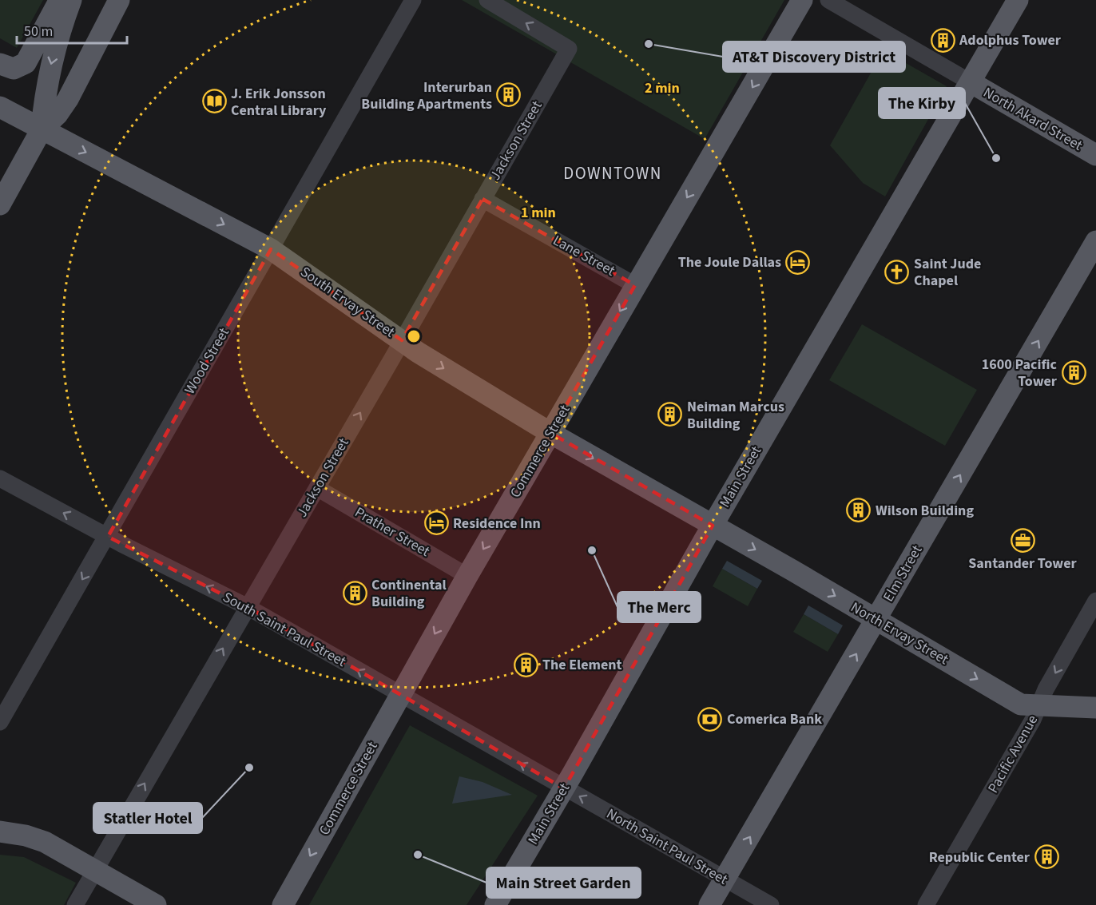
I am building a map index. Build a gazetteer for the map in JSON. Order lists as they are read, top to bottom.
{
  "streets": {
    "main road": [
      "North Akard Street",
      "South Ervay Street",
      "Commerce Street",
      "Main Street",
      "Elm Street",
      "North Ervay Street"
    ],
    "street": [
      "Jackson Street",
      "Lane Street",
      "Wood Street",
      "Prather Street",
      "South Saint Paul Street",
      "Pacific Avenue",
      "North Saint Paul Street"
    ]
  },
  "crossings": [
    ["North Akard Street", "Main Street"],
    ["Jackson Street", "Lane Street"],
    ["Jackson Street", "South Ervay Street"],
    ["Jackson Street", "Prather Street"],
    ["Jackson Street", "South Saint Paul Street"],
    ["Lane Street", "Commerce Street"],
    ["South Ervay Street", "Wood Street"],
    ["South Ervay Street", "Commerce Street"],
    ["South Ervay Street", "Main Street"],
    ["South Ervay Street", "North Ervay Street"],
    ["Wood Street", "South Saint Paul Street"],
    ["Commerce Street", "Prather Street"],
    ["Commerce Street", "South Saint Paul Street"],
    ["Main Street", "South Saint Paul Street"],
    ["Main Street", "North Ervay Street"],
    ["Main Street", "North Saint Paul Street"],
    ["Elm Street", "North Ervay Street"],
    ["Elm Street", "North Saint Paul Street"],
    ["South Saint Paul Street", "North Saint Paul Street"],
    ["North Ervay Street", "Pacific Avenue"]
  ],
  "one_way": [
    "Jackson Street",
    "South Ervay Street",
    "Commerce Street",
    "Elm Street",
    "South Saint Paul Street",
    "North Ervay Street",
    "North Saint Paul Street"
  ],
  "districts": ["DOWNTOWN"],
  "places": {
    "building": [
      "Adolphus Tower",
      "Interurban Building Apartments",
      "1600 Pacific Tower",
      "Neiman Marcus Building",
      "Wilson Building",
      "Continental Building",
      "The Element",
      "Republic Center"
    ],
    "other": [
      "AT&T Discovery District",
      "The Kirby",
      "The Merc",
      "Statler Hotel",
      "Main Street Garden"
    ],
    "library": ["J. Erik Jonsson Central Library"],
    "hotel": ["The Joule Dallas", "Residence Inn"],
    "church": ["Saint Jude Chapel"],
    "office": ["Santander Tower"],
    "bank": ["Comerica Bank"]
  },
  "scale_bar": "50 m",
  "rings": ["2 min", "1 min"]
}
